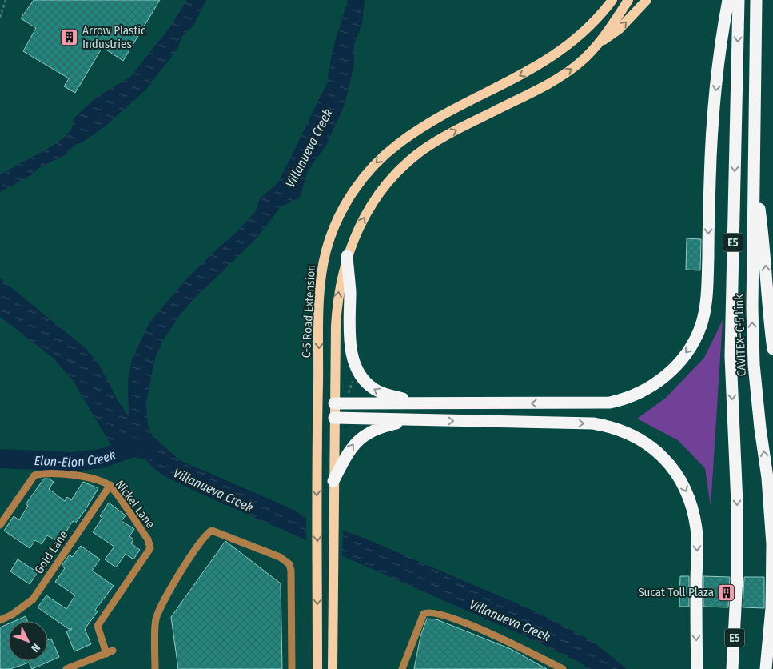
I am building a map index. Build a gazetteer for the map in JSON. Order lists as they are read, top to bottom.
{
  "streets": {
    "highway": ["E5", "CAVITEX–C-5 Link"],
    "main road": ["C-5 Road Extension"],
    "street": ["Nickel Lane", "Gold Lane"]
  },
  "crossings": [
    ["Nickel Lane", "Gold Lane"]
  ],
  "water": ["Villanueva Creek", "Elon-Elon Creek"],
  "places": {
    "building": ["Arrow Plastic Industries", "Sucat Toll Plaza"]
  },
  "north": "bottom right"
}
